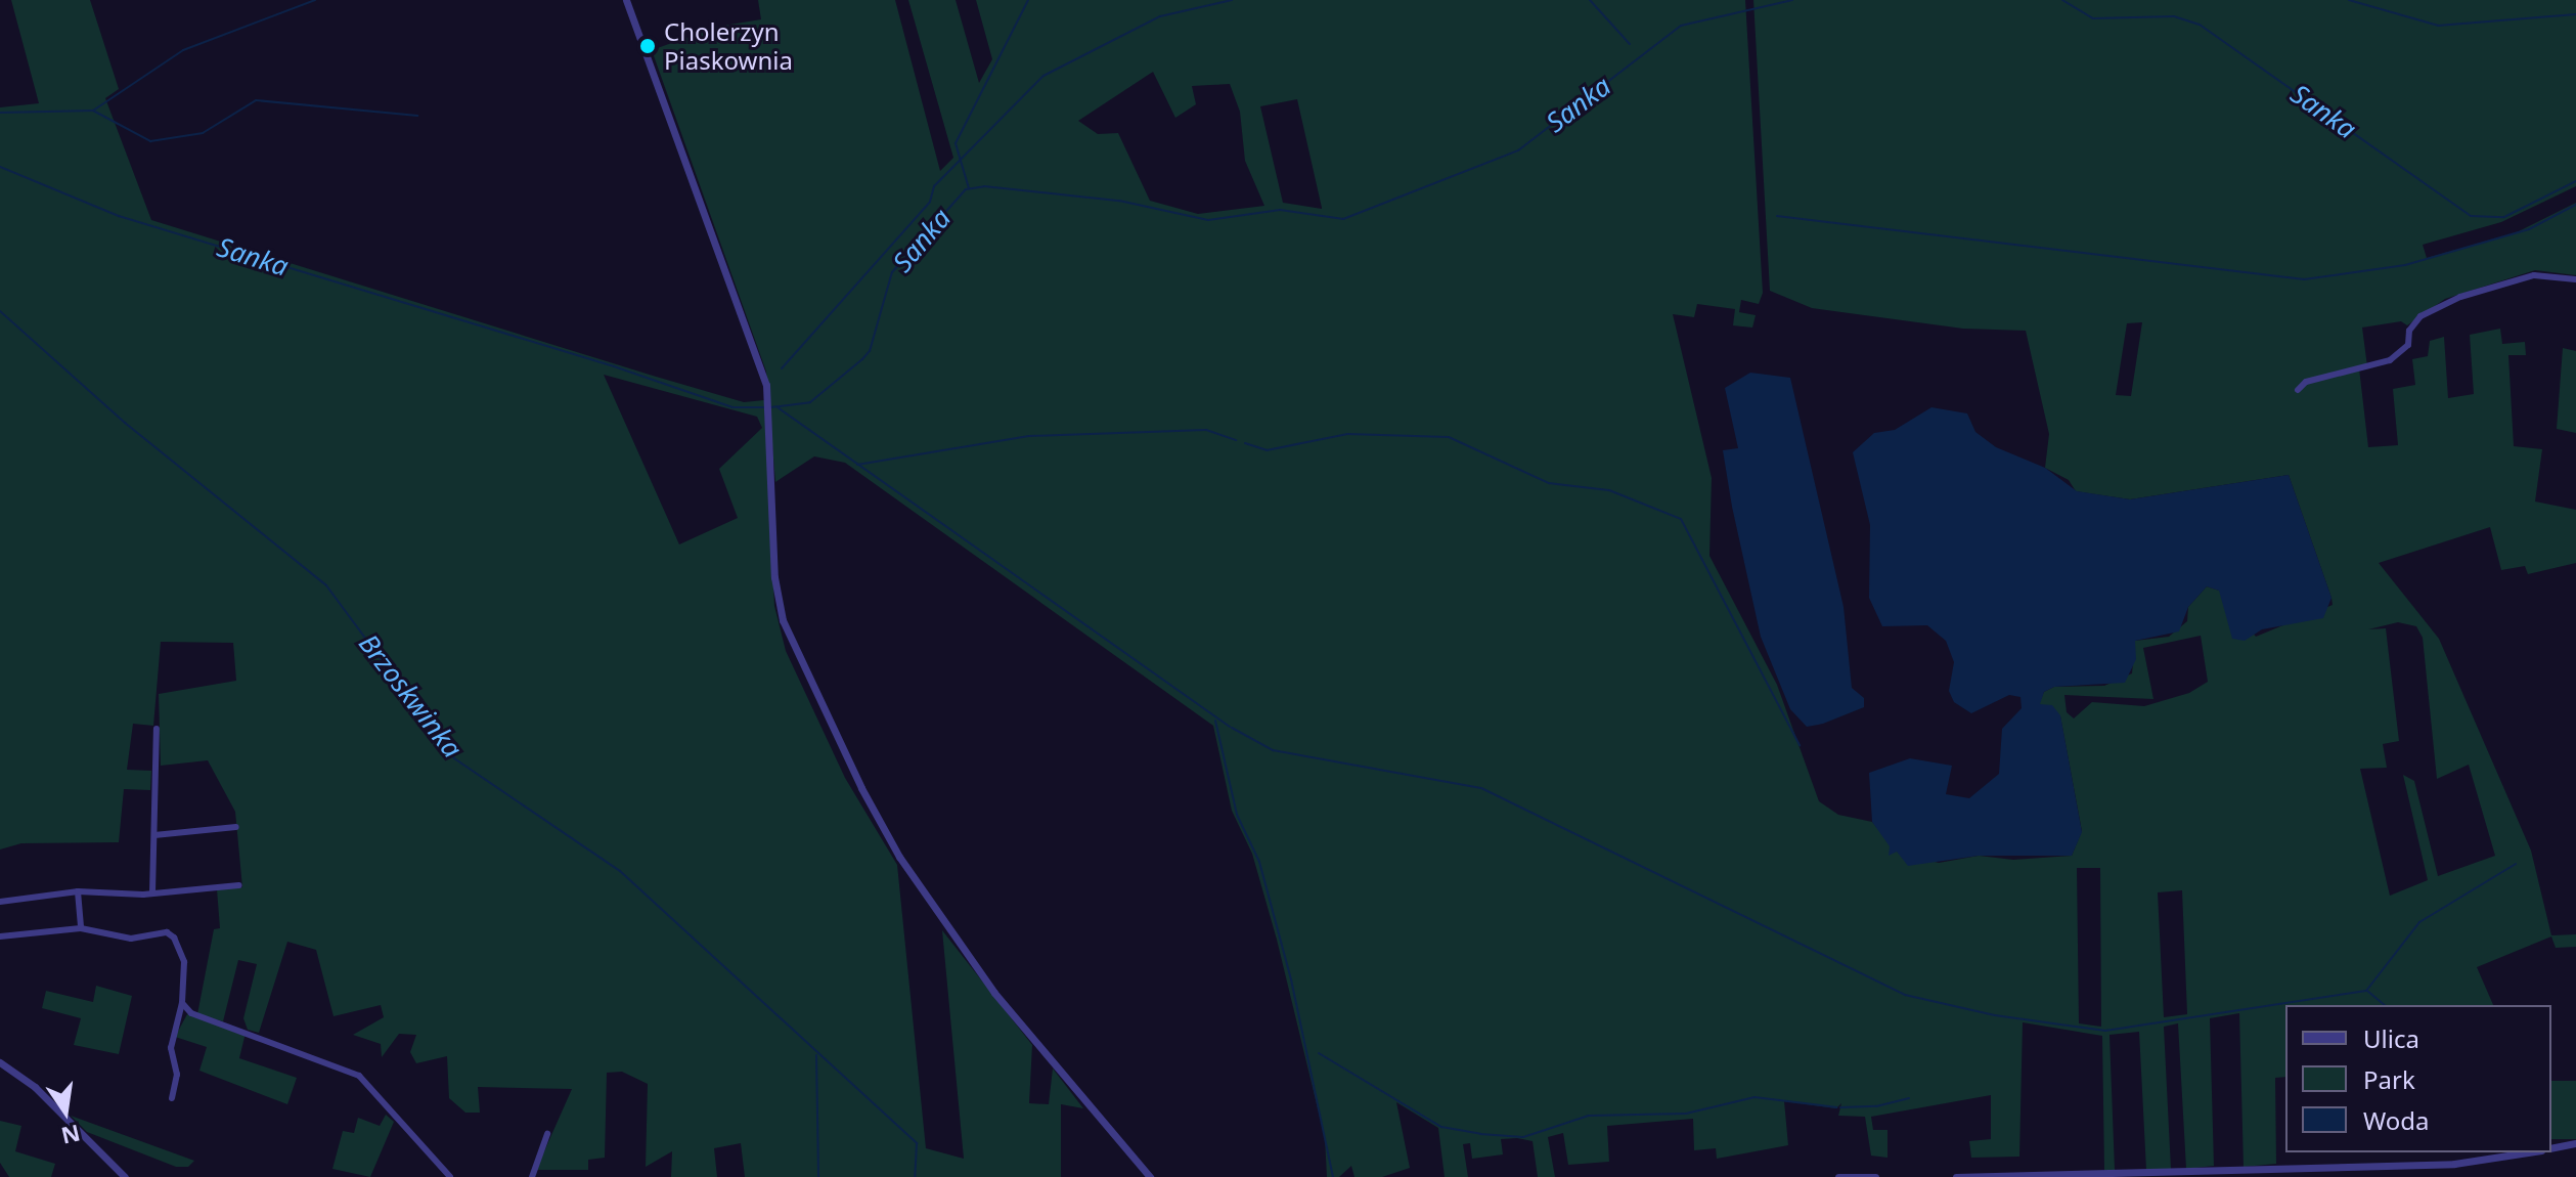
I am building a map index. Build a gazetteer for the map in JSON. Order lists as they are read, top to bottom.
{
  "water": ["Sanka", "Brzoskwinka"],
  "places": ["Cholerzyn Piaskownia"],
  "legend": ["Ulica", "Park", "Woda"],
  "north": "bottom"
}
